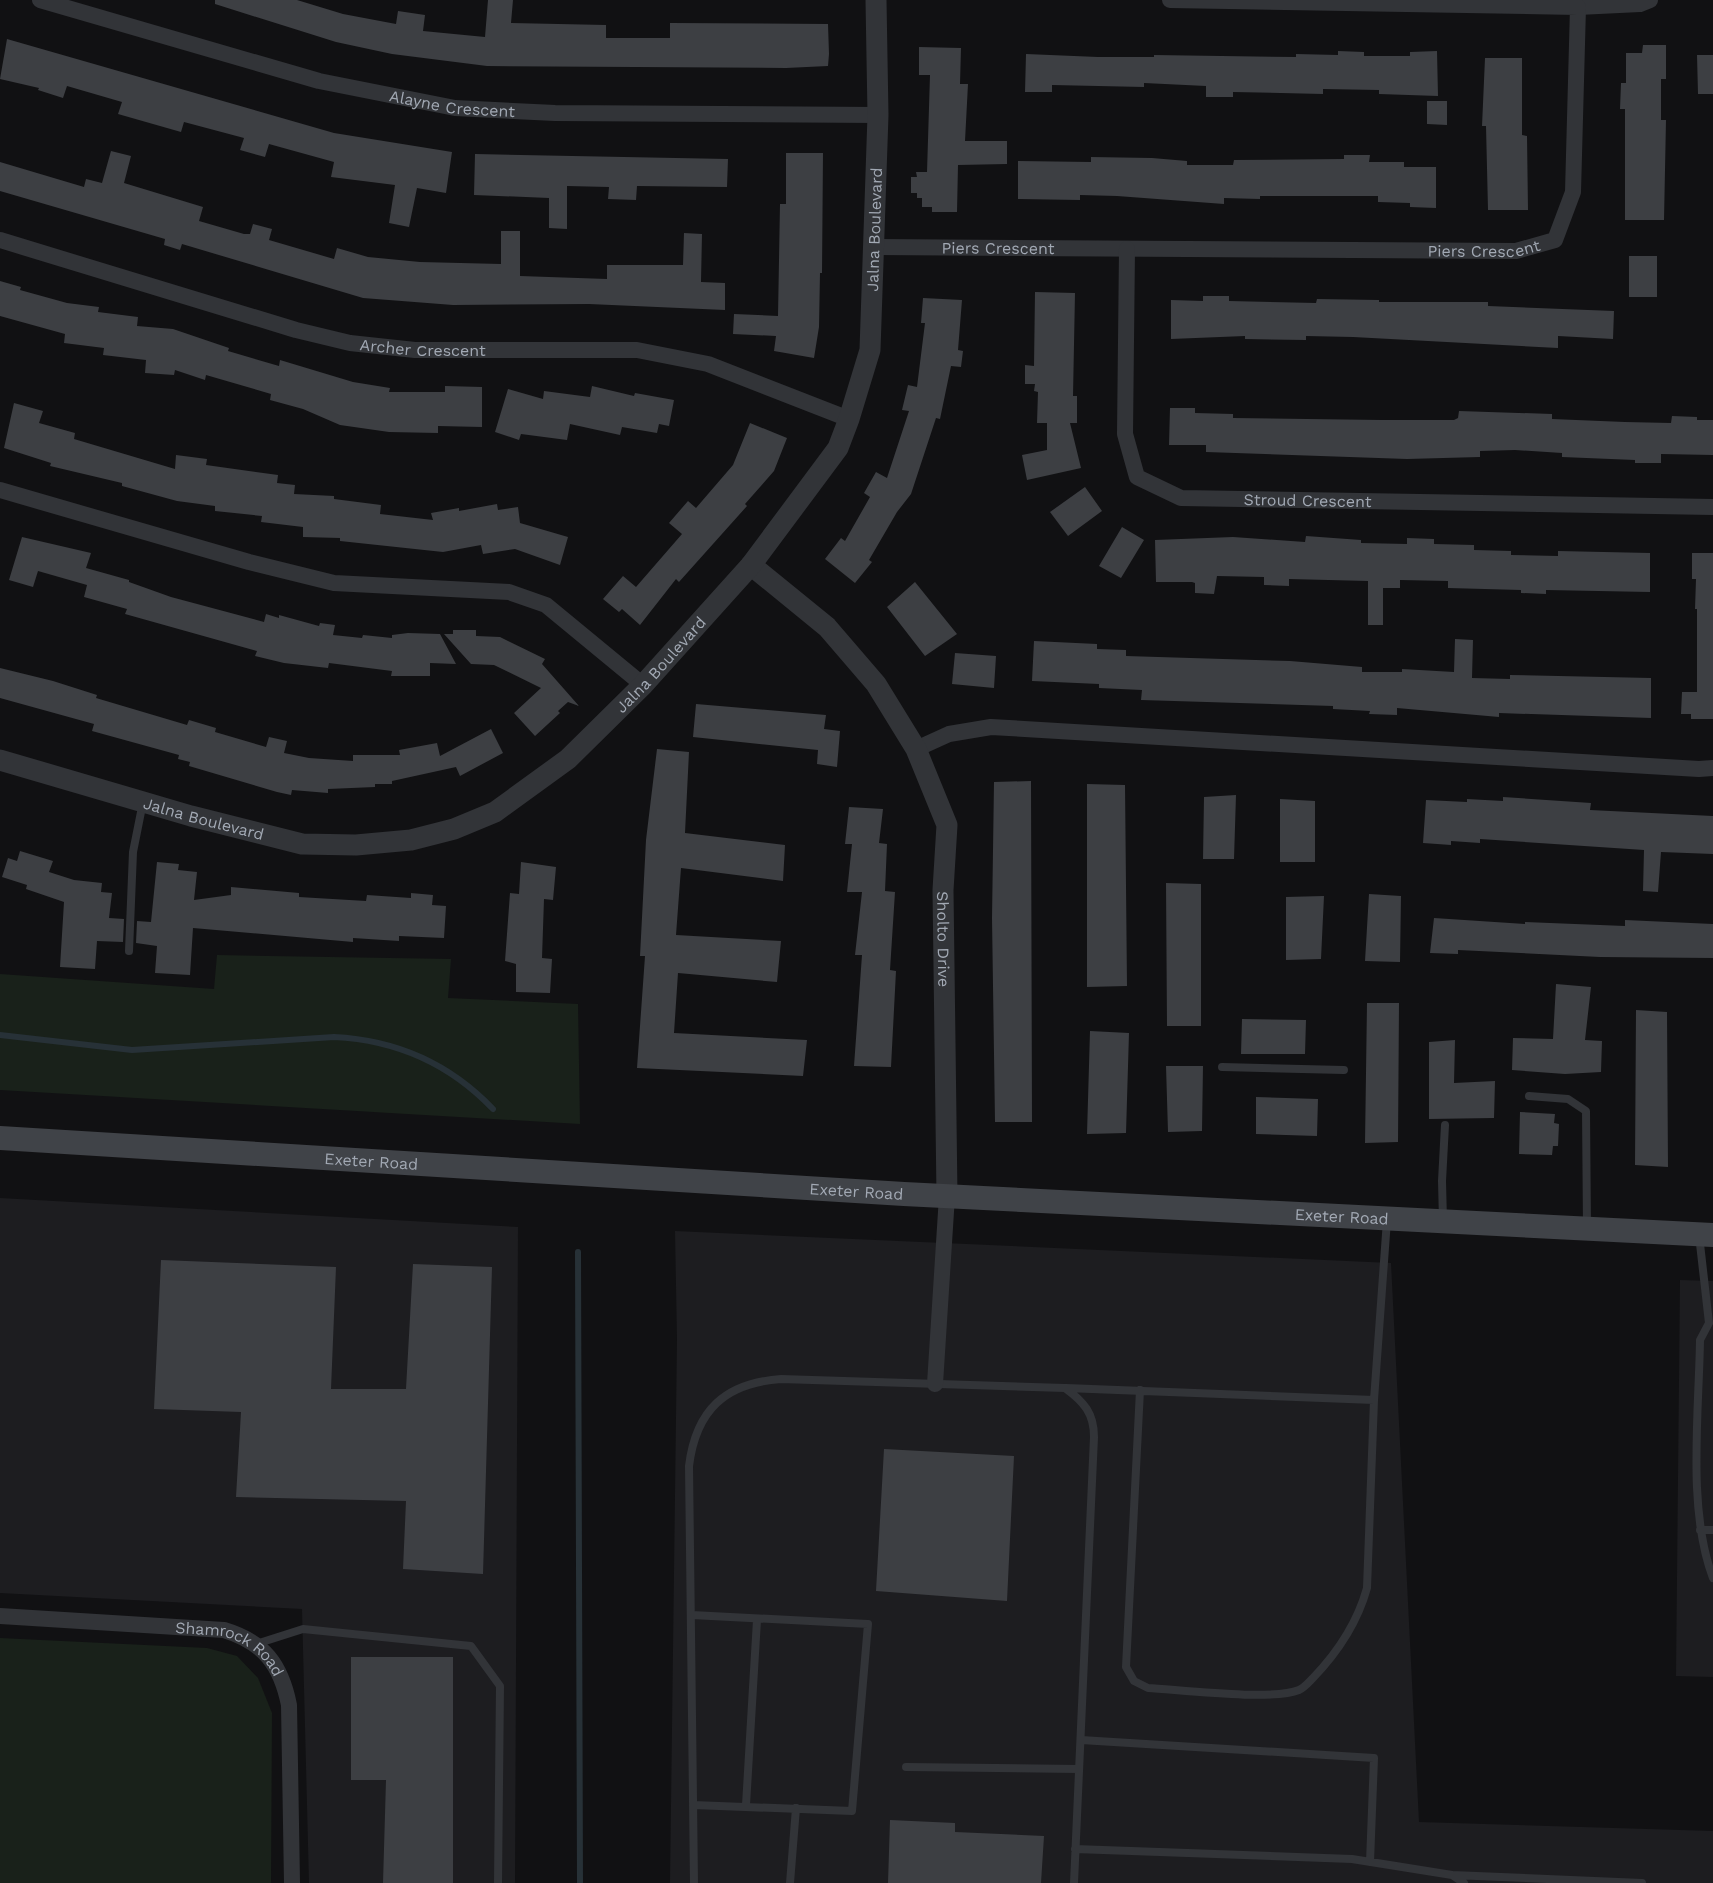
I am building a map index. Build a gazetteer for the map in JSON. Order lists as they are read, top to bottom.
{
  "streets": {
    "main road": ["Exeter Road"],
    "street": [
      "Alayne Crescent",
      "Jalna Boulevard",
      "Piers Crescent",
      "Archer Crescent",
      "Stroud Crescent",
      "Sholto Drive",
      "Shamrock Road"
    ]
  },
  "crossings": [
    ["Alayne Crescent", "Jalna Boulevard"],
    ["Jalna Boulevard", "Piers Crescent"],
    ["Jalna Boulevard", "Archer Crescent"],
    ["Jalna Boulevard", "Sholto Drive"],
    ["Piers Crescent", "Stroud Crescent"],
    ["Sholto Drive", "Exeter Road"]
  ]
}
